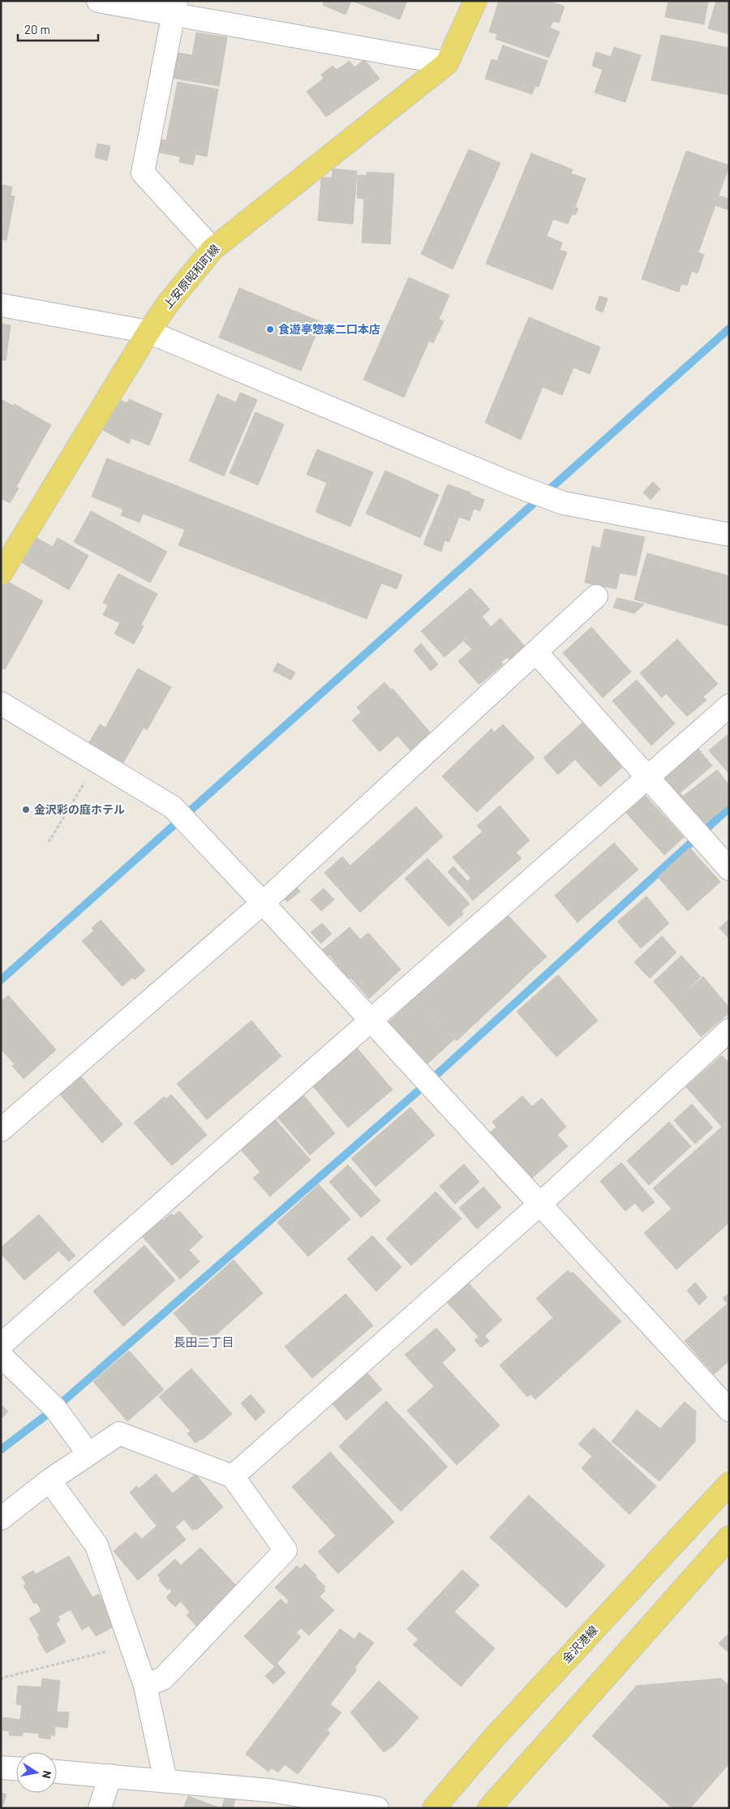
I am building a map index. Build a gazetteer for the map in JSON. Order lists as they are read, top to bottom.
{
  "streets": {
    "main road": ["上安原昭和町線", "金沢港線"]
  },
  "districts": ["長田二丁目"],
  "places": ["食遊亭惣楽二口本店", "金沢彩の庭ホテル"],
  "scale_bar": "20 m",
  "north": "right"
}
